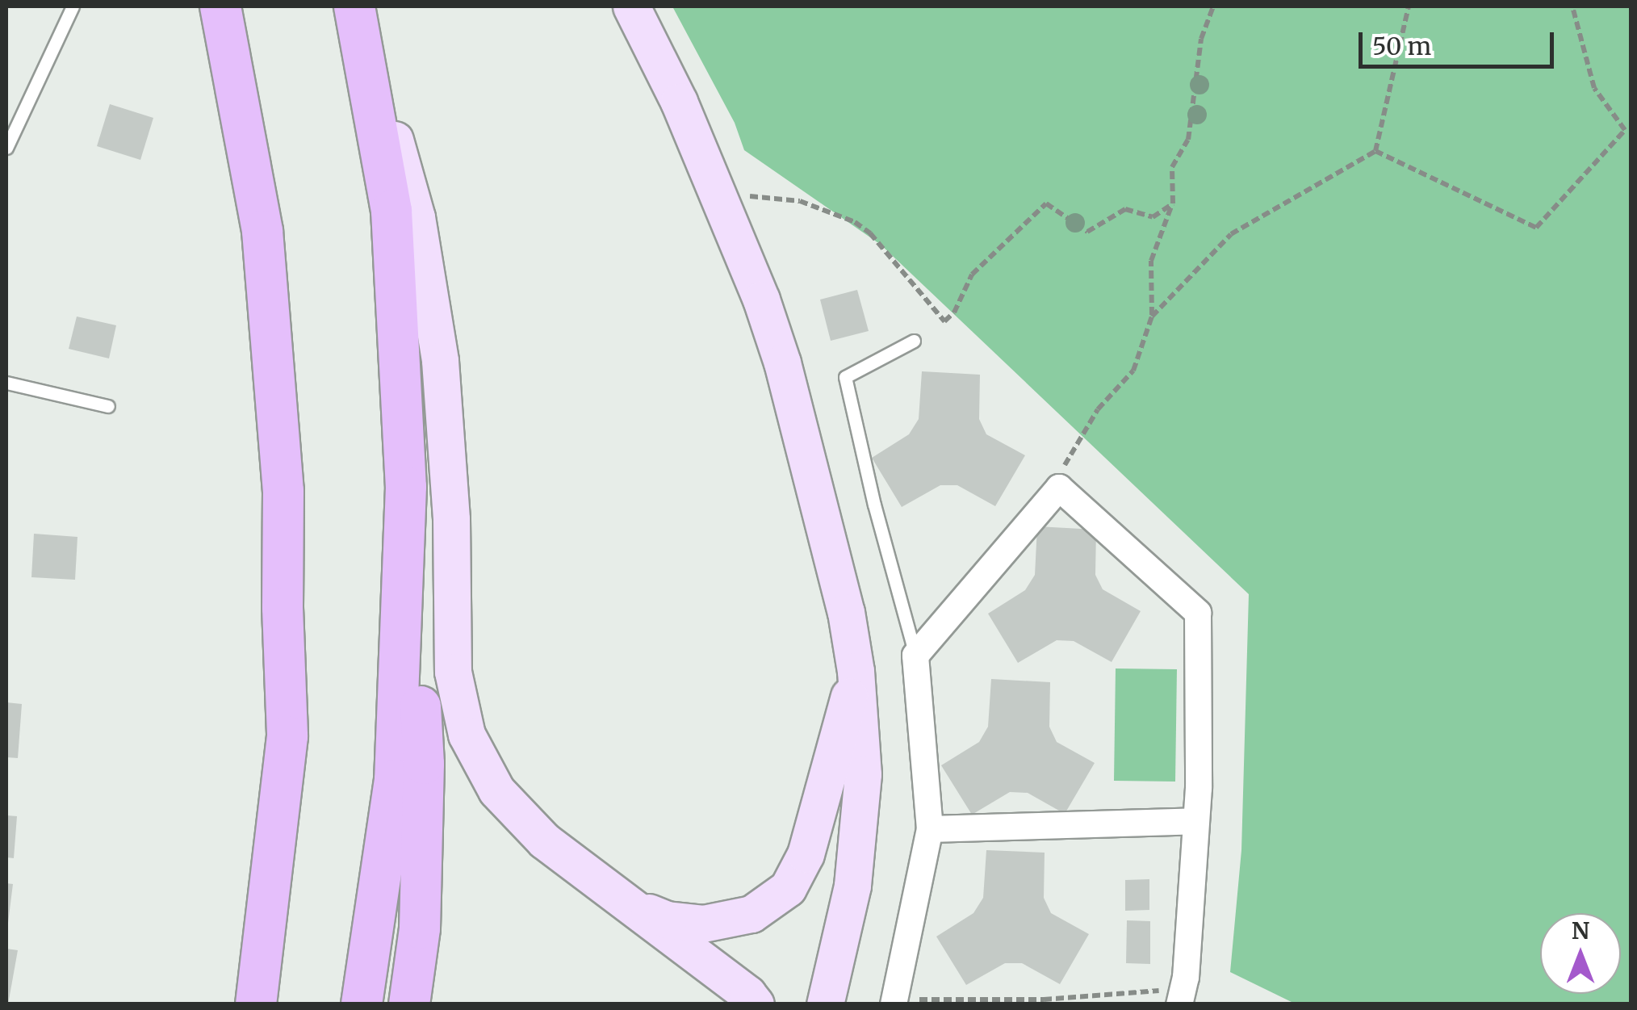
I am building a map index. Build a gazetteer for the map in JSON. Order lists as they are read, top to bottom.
{
  "scale_bar": "50 m",
  "north": "top"
}
